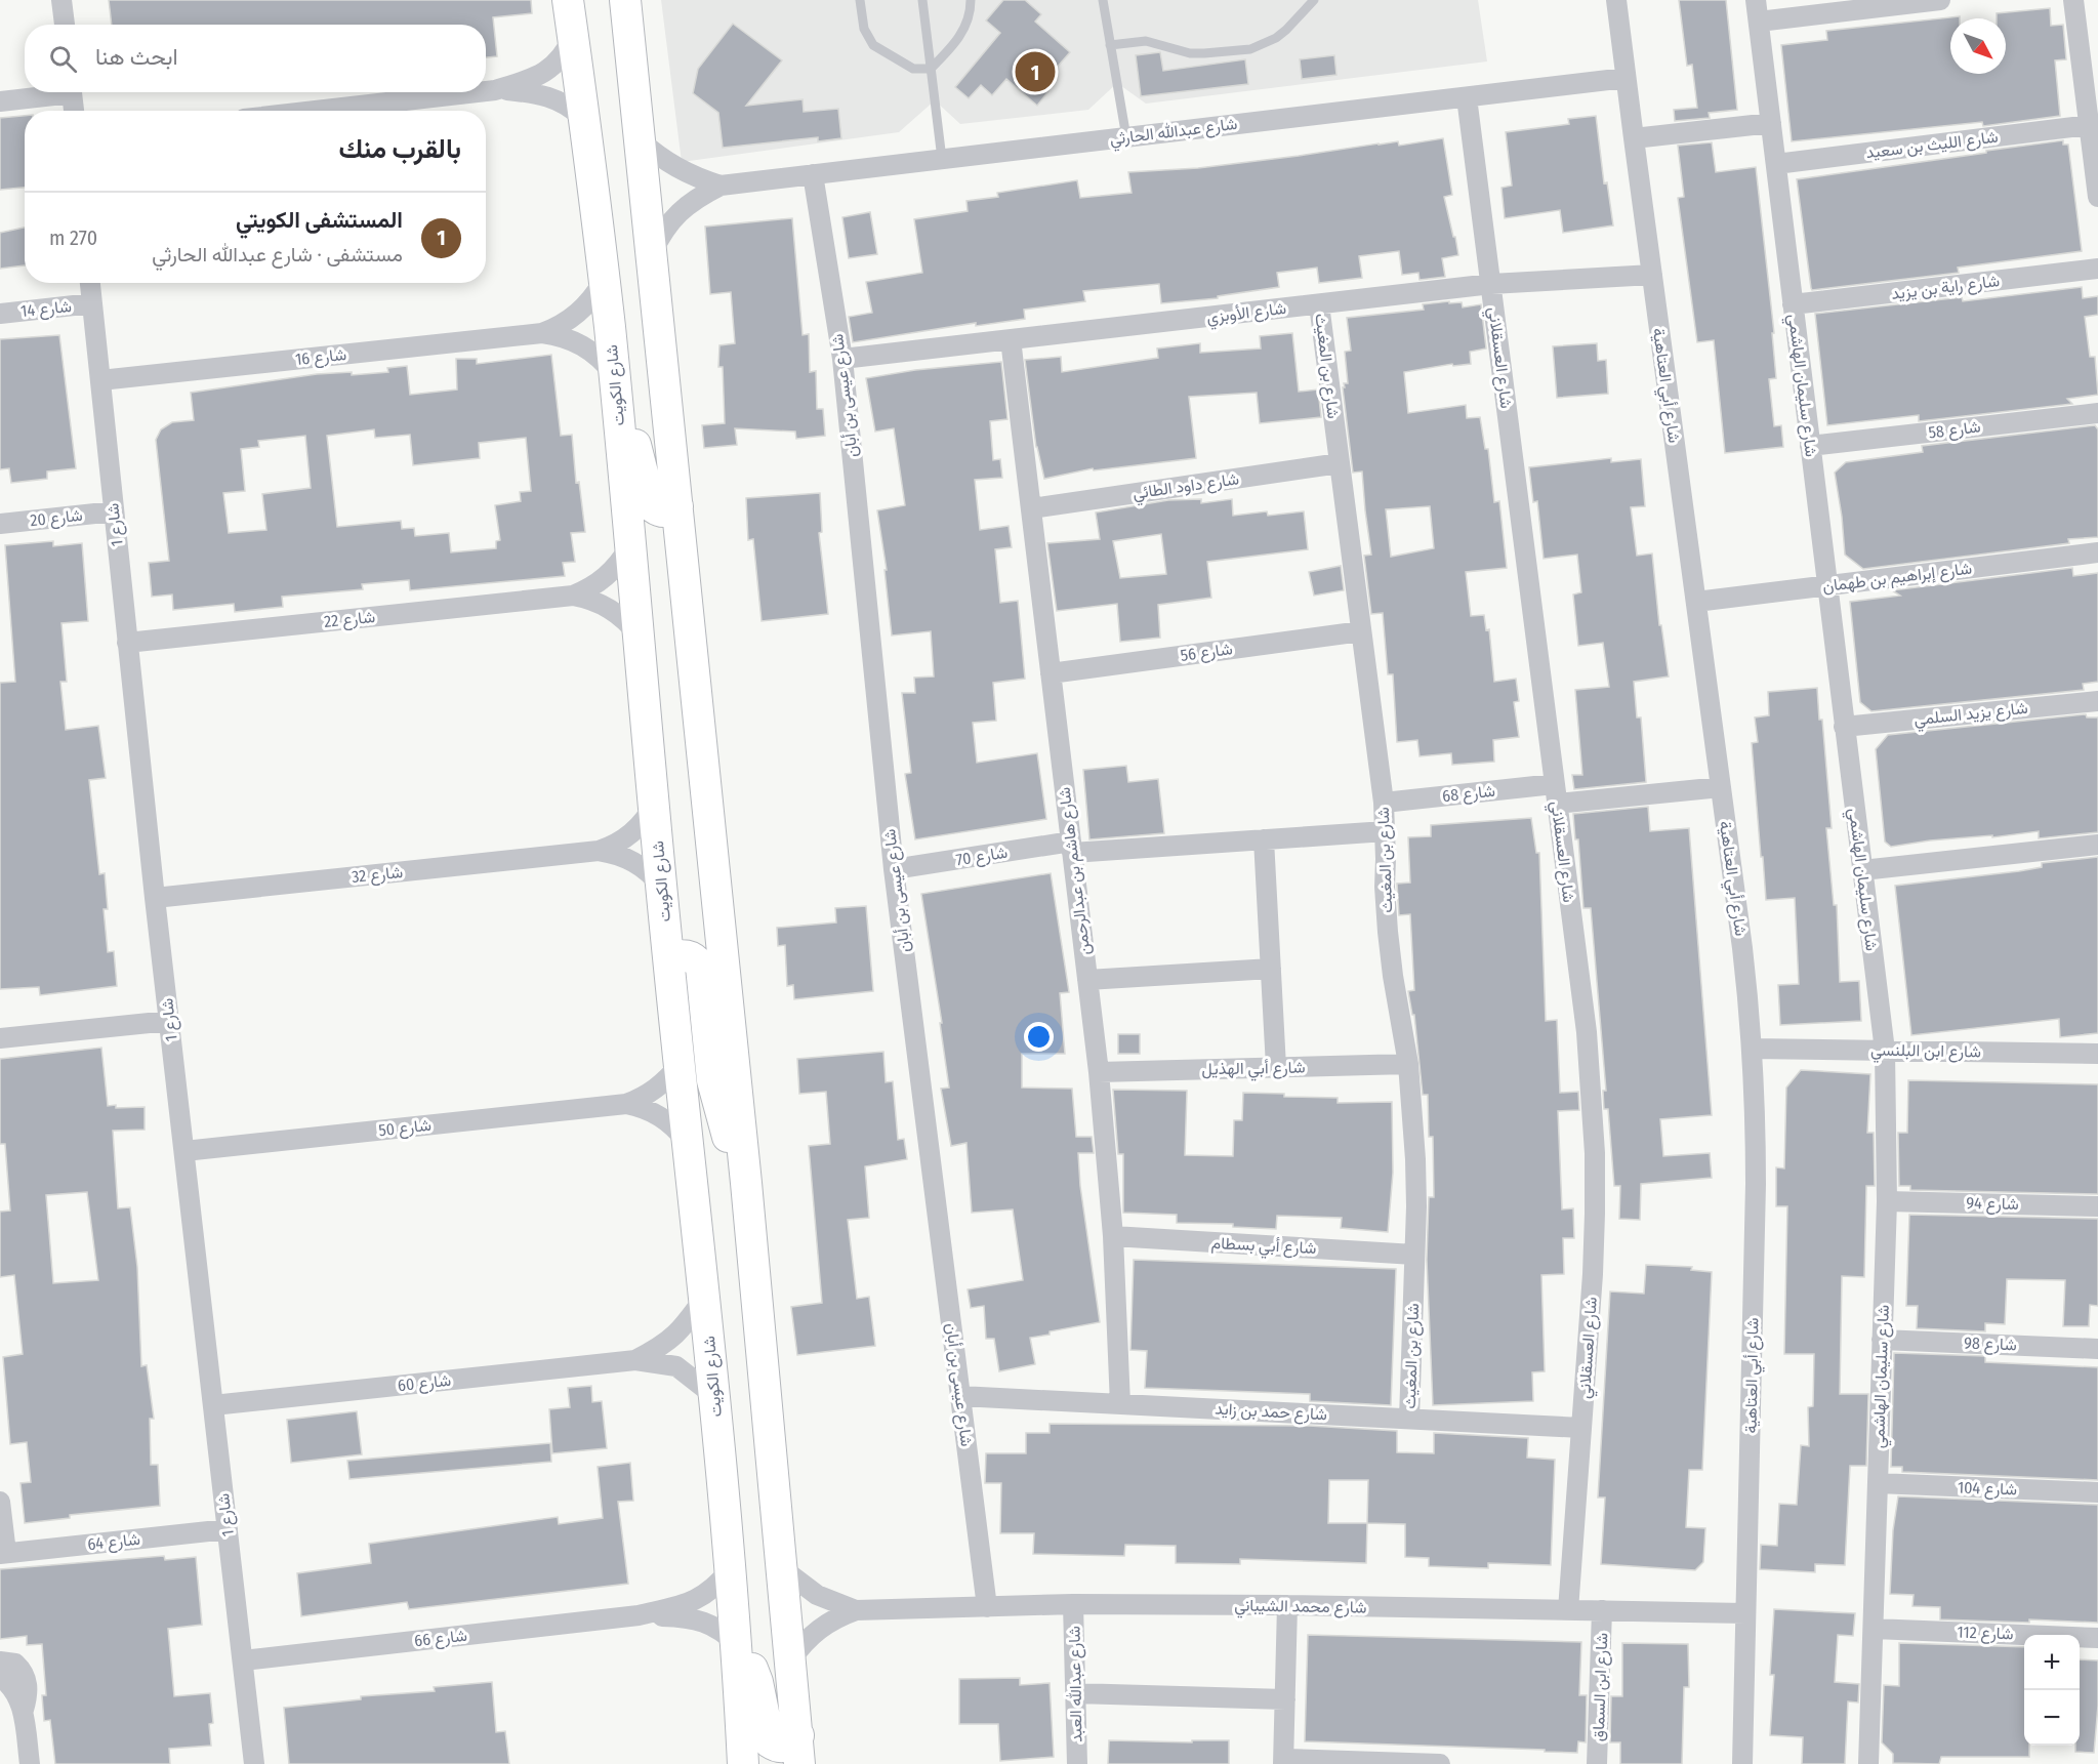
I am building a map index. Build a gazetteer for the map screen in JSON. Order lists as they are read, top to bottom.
{
  "streets": {
    "main road": ["شارع الكويت"],
    "street": [
      "شارع عبدالله الحارثي",
      "شارع الليث بن سعيد",
      "شارع راية بن يزيد",
      "شارع 14",
      "شارع الأوبزي",
      "شارع 16",
      "شارع العسقلاني",
      "شارع بن المغيث",
      "شارع أبي العتاهية",
      "شارع سليمان الهاشمي",
      "شارع عيسى بن أبان",
      "شارع 58",
      "شارع داود الطائي",
      "شارع 20",
      "شارع 1",
      "شارع إبراهيم بن طهمان",
      "شارع 22",
      "شارع 56",
      "شارع يزيد السلمي",
      "شارع 68",
      "شارع 70",
      "شارع هاشم بن عبدالرحمن",
      "شارع 32",
      "شارع ابن البلنسي",
      "شارع أبي الهذيل",
      "شارع 50",
      "شارع 94",
      "شارع أبي بسطام",
      "شارع 98",
      "شارع 60",
      "شارع حمد بن زايد",
      "شارع 104",
      "شارع 64",
      "شارع محمد الشيباني",
      "شارع 112",
      "شارع 66",
      "شارع عبدالله العبد",
      "شارع ابن السماق"
    ]
  },
  "crossings": [
    ["شارع عبدالله الحارثي", "شارع العسقلاني"],
    ["شارع عبدالله الحارثي", "شارع أبي العتاهية"],
    ["شارع عبدالله الحارثي", "شارع عيسى بن أبان"],
    ["شارع الليث بن سعيد", "شارع سليمان الهاشمي"],
    ["شارع راية بن يزيد", "شارع سليمان الهاشمي"],
    ["شارع 14", "شارع 1"],
    ["شارع الأوبزي", "شارع العسقلاني"],
    ["شارع الأوبزي", "شارع بن المغيث"],
    ["شارع الأوبزي", "شارع أبي العتاهية"],
    ["شارع الأوبزي", "شارع عيسى بن أبان"],
    ["شارع الأوبزي", "شارع هاشم بن عبدالرحمن"],
    ["شارع 16", "شارع الكويت"],
    ["شارع 16", "شارع 1"],
    ["شارع العسقلاني", "شارع 68"],
    ["شارع العسقلاني", "شارع حمد بن زايد"],
    ["شارع العسقلاني", "شارع محمد الشيباني"],
    ["شارع بن المغيث", "شارع داود الطائي"],
    ["شارع بن المغيث", "شارع 56"],
    ["شارع بن المغيث", "شارع 68"],
    ["شارع بن المغيث", "شارع 70"],
    ["شارع بن المغيث", "شارع أبي الهذيل"],
    ["شارع بن المغيث", "شارع أبي بسطام"],
    ["شارع بن المغيث", "شارع حمد بن زايد"],
    ["شارع الكويت", "شارع 22"],
    ["شارع الكويت", "شارع 32"],
    ["شارع الكويت", "شارع 50"],
    ["شارع الكويت", "شارع 60"],
    ["شارع الكويت", "شارع 66"],
    ["شارع أبي العتاهية", "شارع إبراهيم بن طهمان"],
    ["شارع أبي العتاهية", "شارع 68"],
    ["شارع أبي العتاهية", "شارع ابن البلنسي"],
    ["شارع أبي العتاهية", "شارع محمد الشيباني"],
    ["شارع سليمان الهاشمي", "شارع 58"],
    ["شارع سليمان الهاشمي", "شارع إبراهيم بن طهمان"],
    ["شارع سليمان الهاشمي", "شارع يزيد السلمي"],
    ["شارع سليمان الهاشمي", "شارع ابن البلنسي"],
    ["شارع سليمان الهاشمي", "شارع 94"],
    ["شارع سليمان الهاشمي", "شارع 98"],
    ["شارع سليمان الهاشمي", "شارع 104"],
    ["شارع سليمان الهاشمي", "شارع 112"],
    ["شارع عيسى بن أبان", "شارع 70"],
    ["شارع عيسى بن أبان", "شارع حمد بن زايد"],
    ["شارع عيسى بن أبان", "شارع محمد الشيباني"],
    ["شارع داود الطائي", "شارع هاشم بن عبدالرحمن"],
    ["شارع 20", "شارع 1"],
    ["شارع 1", "شارع 22"],
    ["شارع 1", "شارع 32"],
    ["شارع 1", "شارع 50"],
    ["شارع 1", "شارع 60"],
    ["شارع 1", "شارع 64"],
    ["شارع 1", "شارع 66"],
    ["شارع 56", "شارع هاشم بن عبدالرحمن"],
    ["شارع 70", "شارع هاشم بن عبدالرحمن"],
    ["شارع هاشم بن عبدالرحمن", "شارع أبي الهذيل"],
    ["شارع هاشم بن عبدالرحمن", "شارع أبي بسطام"],
    ["شارع هاشم بن عبدالرحمن", "شارع حمد بن زايد"],
    ["شارع محمد الشيباني", "شارع عبدالله العبد"],
    ["شارع محمد الشيباني", "شارع ابن السماق"]
  ],
  "north": "bottom right",
  "page": {
    "search": "ابحث هنا",
    "pins": "1",
    "heading": "بالقرب منك",
    "list": [
      {
        "mark": "1",
        "name": "المستشفى الكويتي",
        "note": "مستشفى · شارع عبدالله الحارثي",
        "value": "270 m"
      }
    ],
    "map_buttons": ["+", "−"]
  }
}
